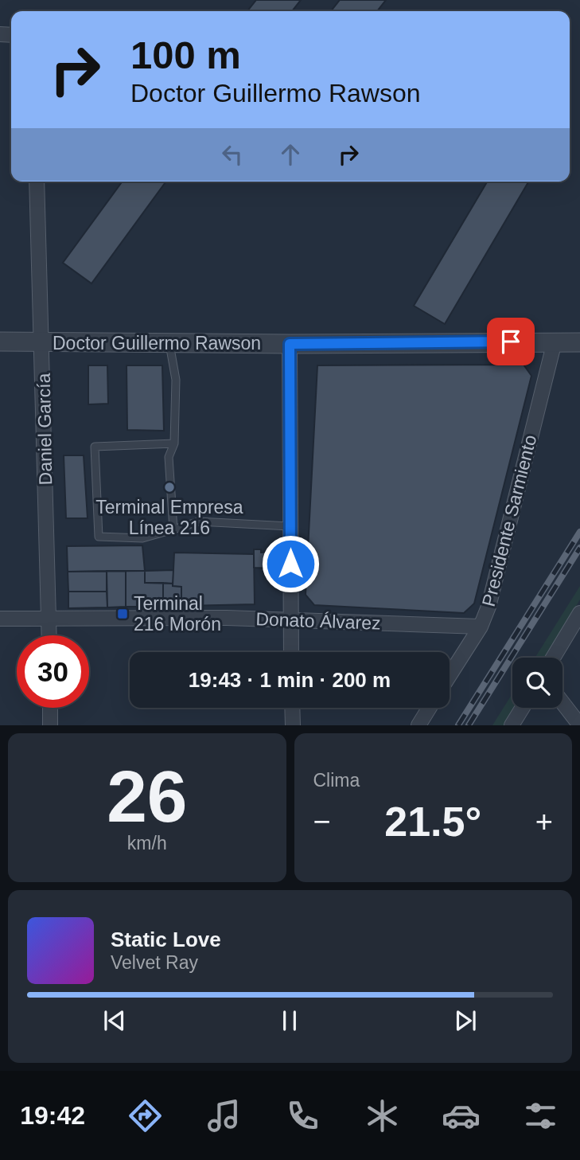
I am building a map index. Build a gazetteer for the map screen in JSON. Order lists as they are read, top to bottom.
{
  "streets": {
    "street": [
      "Doctor Guillermo Rawson",
      "Daniel García",
      "Presidente Sarmiento",
      "Donato Álvarez"
    ]
  },
  "crossings": [
    ["Doctor Guillermo Rawson", "Daniel García"],
    ["Doctor Guillermo Rawson", "Presidente Sarmiento"],
    ["Daniel García", "Donato Álvarez"],
    ["Presidente Sarmiento", "Donato Álvarez"]
  ],
  "places": {
    "other": ["Terminal Empresa Línea 216"],
    "transit": ["Terminal 216 Morón"]
  },
  "page": {
    "turn": ["100 m", "Doctor Guillermo Rawson"],
    "limit": "30",
    "trip": "19:43 · 1 min · 200 m",
    "tile": [
      ["26", "km/h"],
      "Clima"
    ],
    "heat": ["−", "21.5°", "+"],
    "song": ["Static Love", "Velvet Ray"],
    "tabs": "19:42"
  }
}
